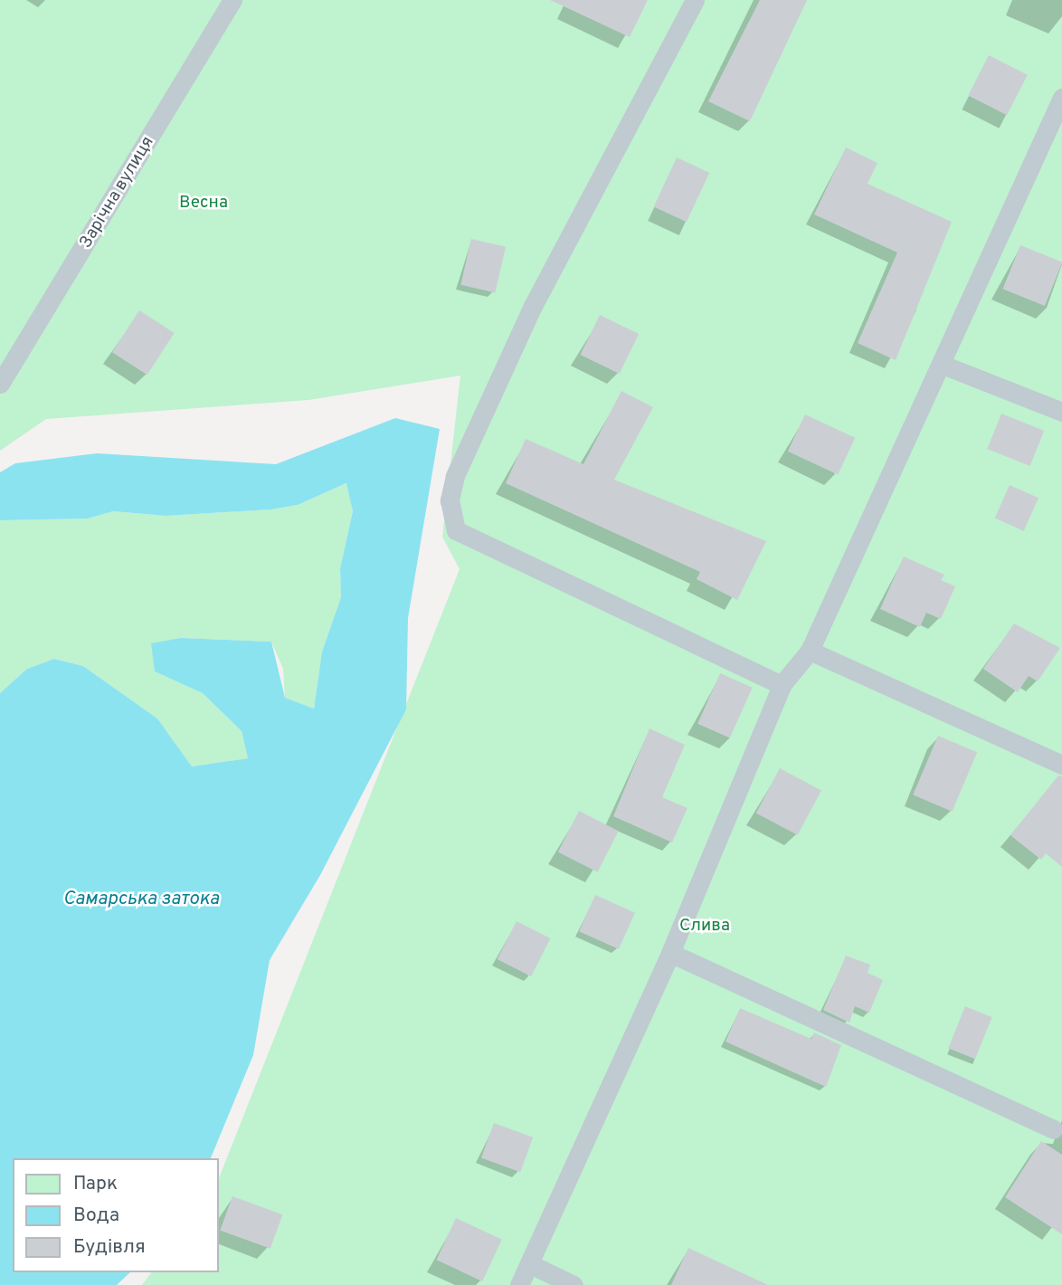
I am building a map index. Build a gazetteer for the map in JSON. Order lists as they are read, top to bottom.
{
  "streets": {
    "lane": ["Зарічна вулиця"]
  },
  "water": ["Самарська затока"],
  "parks": ["Весна", "Слива"],
  "legend": ["Парк", "Вода", "Будівля"]
}
